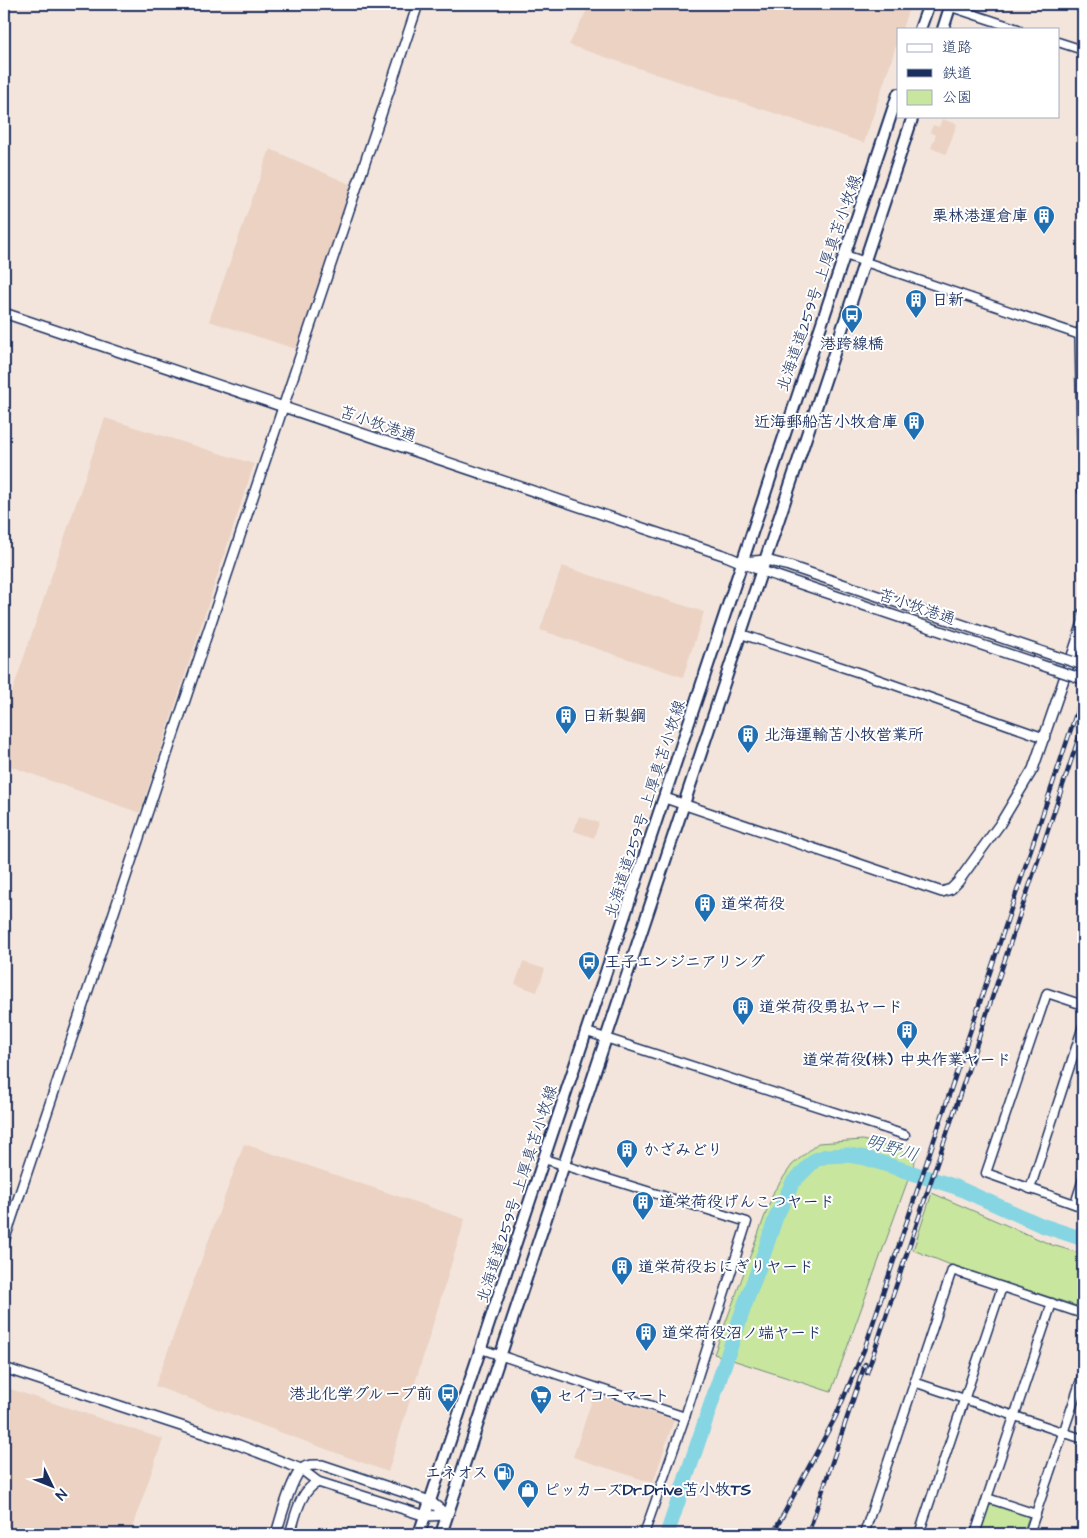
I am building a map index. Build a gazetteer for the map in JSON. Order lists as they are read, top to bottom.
{
  "streets": {
    "main road": ["北海道道259号 上厚真苫小牧線"],
    "street": ["苫小牧港通"]
  },
  "crossings": [
    ["北海道道259号 上厚真苫小牧線", "苫小牧港通"]
  ],
  "water": ["明野川"],
  "places": {
    "building": [
      "栗林港運倉庫",
      "日新",
      "近海郵船苫小牧倉庫",
      "日新製鋼",
      "北海運輸苫小牧営業所",
      "道栄荷役",
      "道栄荷役勇払ヤード",
      "道栄荷役(株) 中央作業ヤード",
      "かざみどり",
      "道栄荷役げんこつヤード",
      "道栄荷役おにぎりヤード",
      "道栄荷役沼ノ端ヤード"
    ],
    "bus stop": ["港跨線橋", "王子エンジニアリング", "港北化学グループ前"],
    "supermarket": ["セイコーマート"],
    "fuel station": ["エネオス"],
    "shop": ["ピッカーズDr.Drive苫小牧TS"]
  },
  "legend": ["道路", "鉄道", "公園"],
  "north": "bottom right"
}
